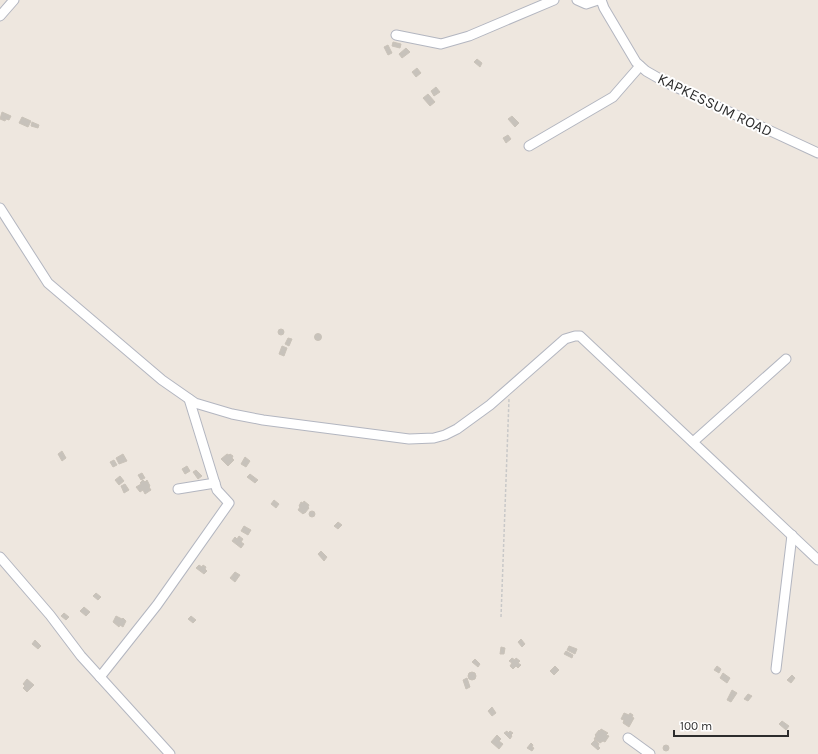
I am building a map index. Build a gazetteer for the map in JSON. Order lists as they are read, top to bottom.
{
  "streets": {
    "street": ["KAPKESSUM ROAD"]
  },
  "scale_bar": "100 m"
}
